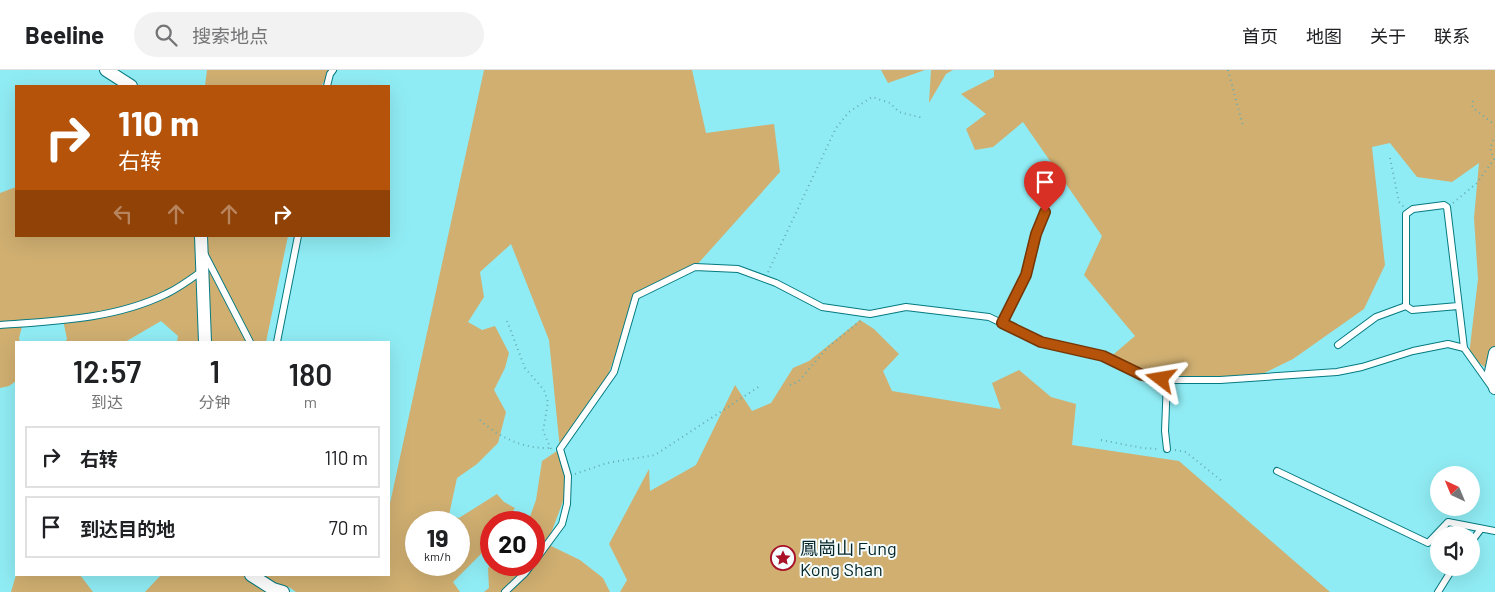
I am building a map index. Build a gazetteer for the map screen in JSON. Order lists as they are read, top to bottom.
{
  "places": {
    "place": ["鳳崗山 Fung Kong Shan"]
  },
  "north": "top left",
  "page": {
    "header": "Beeline",
    "search": "搜索地点",
    "nav": [
      "首页",
      "地图",
      "关于",
      "联系"
    ],
    "turn": ["110 m", "右转"],
    "eta": [
      "12:57",
      "到达",
      "1",
      "分钟",
      "180",
      "m"
    ],
    "list": [
      {
        "name": "右转",
        "value": "110 m"
      },
      {
        "name": "到达目的地",
        "value": "70 m"
      }
    ],
    "speed": "19 km/h",
    "limit": "20"
  }
}
